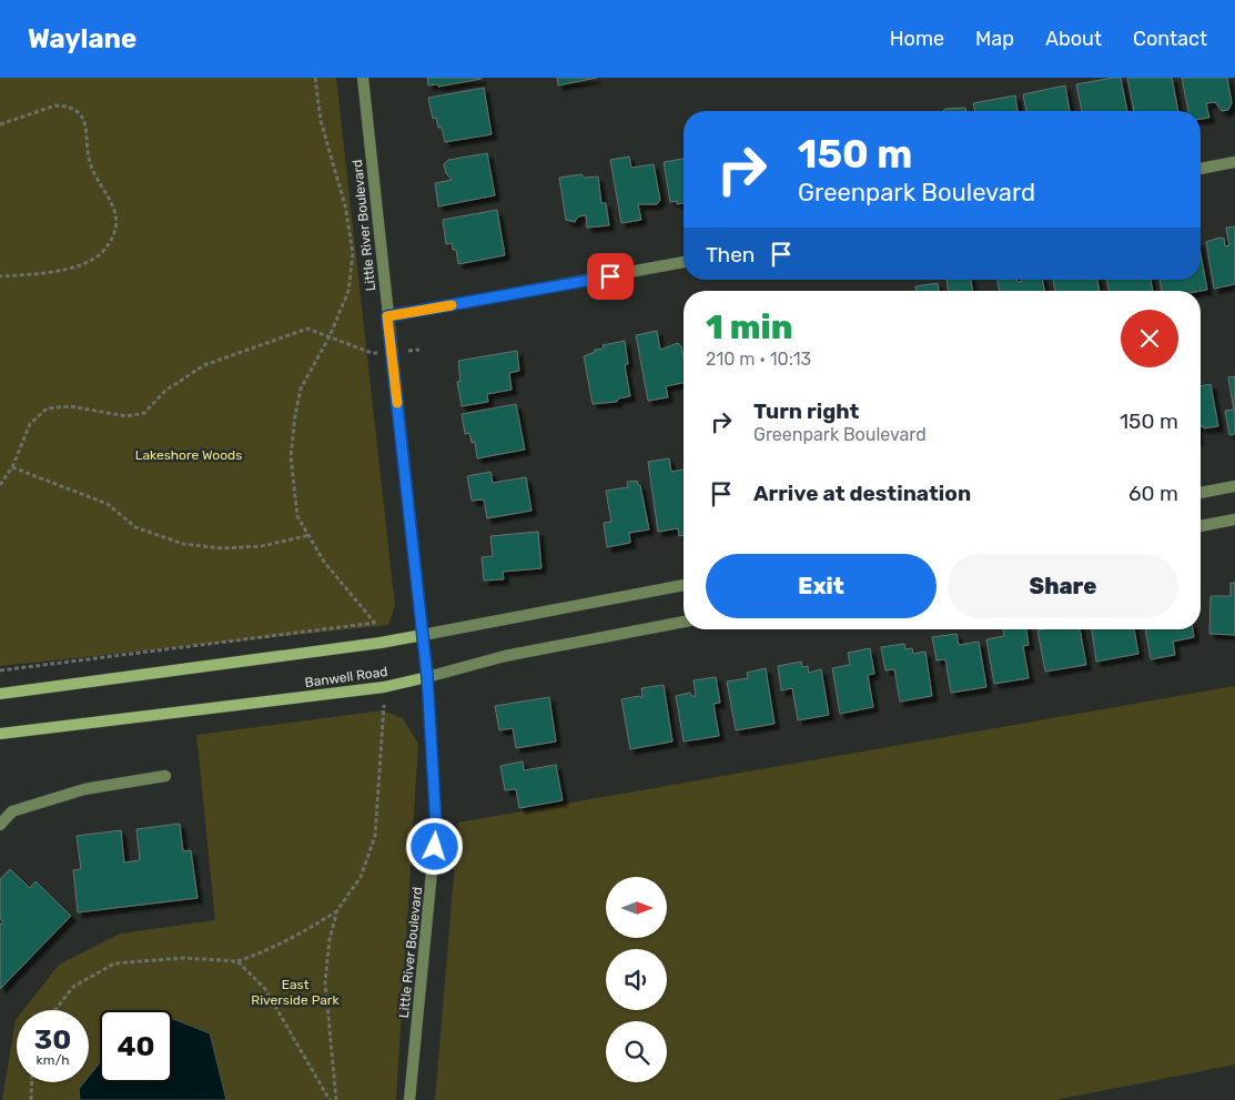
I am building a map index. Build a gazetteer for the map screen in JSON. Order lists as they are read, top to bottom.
{
  "streets": {
    "main road": ["Banwell Road"],
    "street": ["Little River Boulevard"]
  },
  "crossings": [
    ["Little River Boulevard", "Banwell Road"]
  ],
  "parks": ["Lakeshore Woods", "East Riverside Park"],
  "north": "right",
  "page": {
    "header": "Waylane",
    "nav": [
      "Home",
      "Map",
      "About",
      "Contact"
    ],
    "turn": ["150 m", "Greenpark Boulevard"],
    "then": "Then",
    "heading": ["1 min", "210 m · 10:13"],
    "list": [
      {
        "name": "Turn right",
        "note": "Greenpark Boulevard",
        "value": "150 m"
      },
      {
        "name": "Arrive at destination",
        "value": "60 m"
      }
    ],
    "buttons": ["Exit", "Share"],
    "speed": "30 km/h",
    "limit": "40"
  }
}
